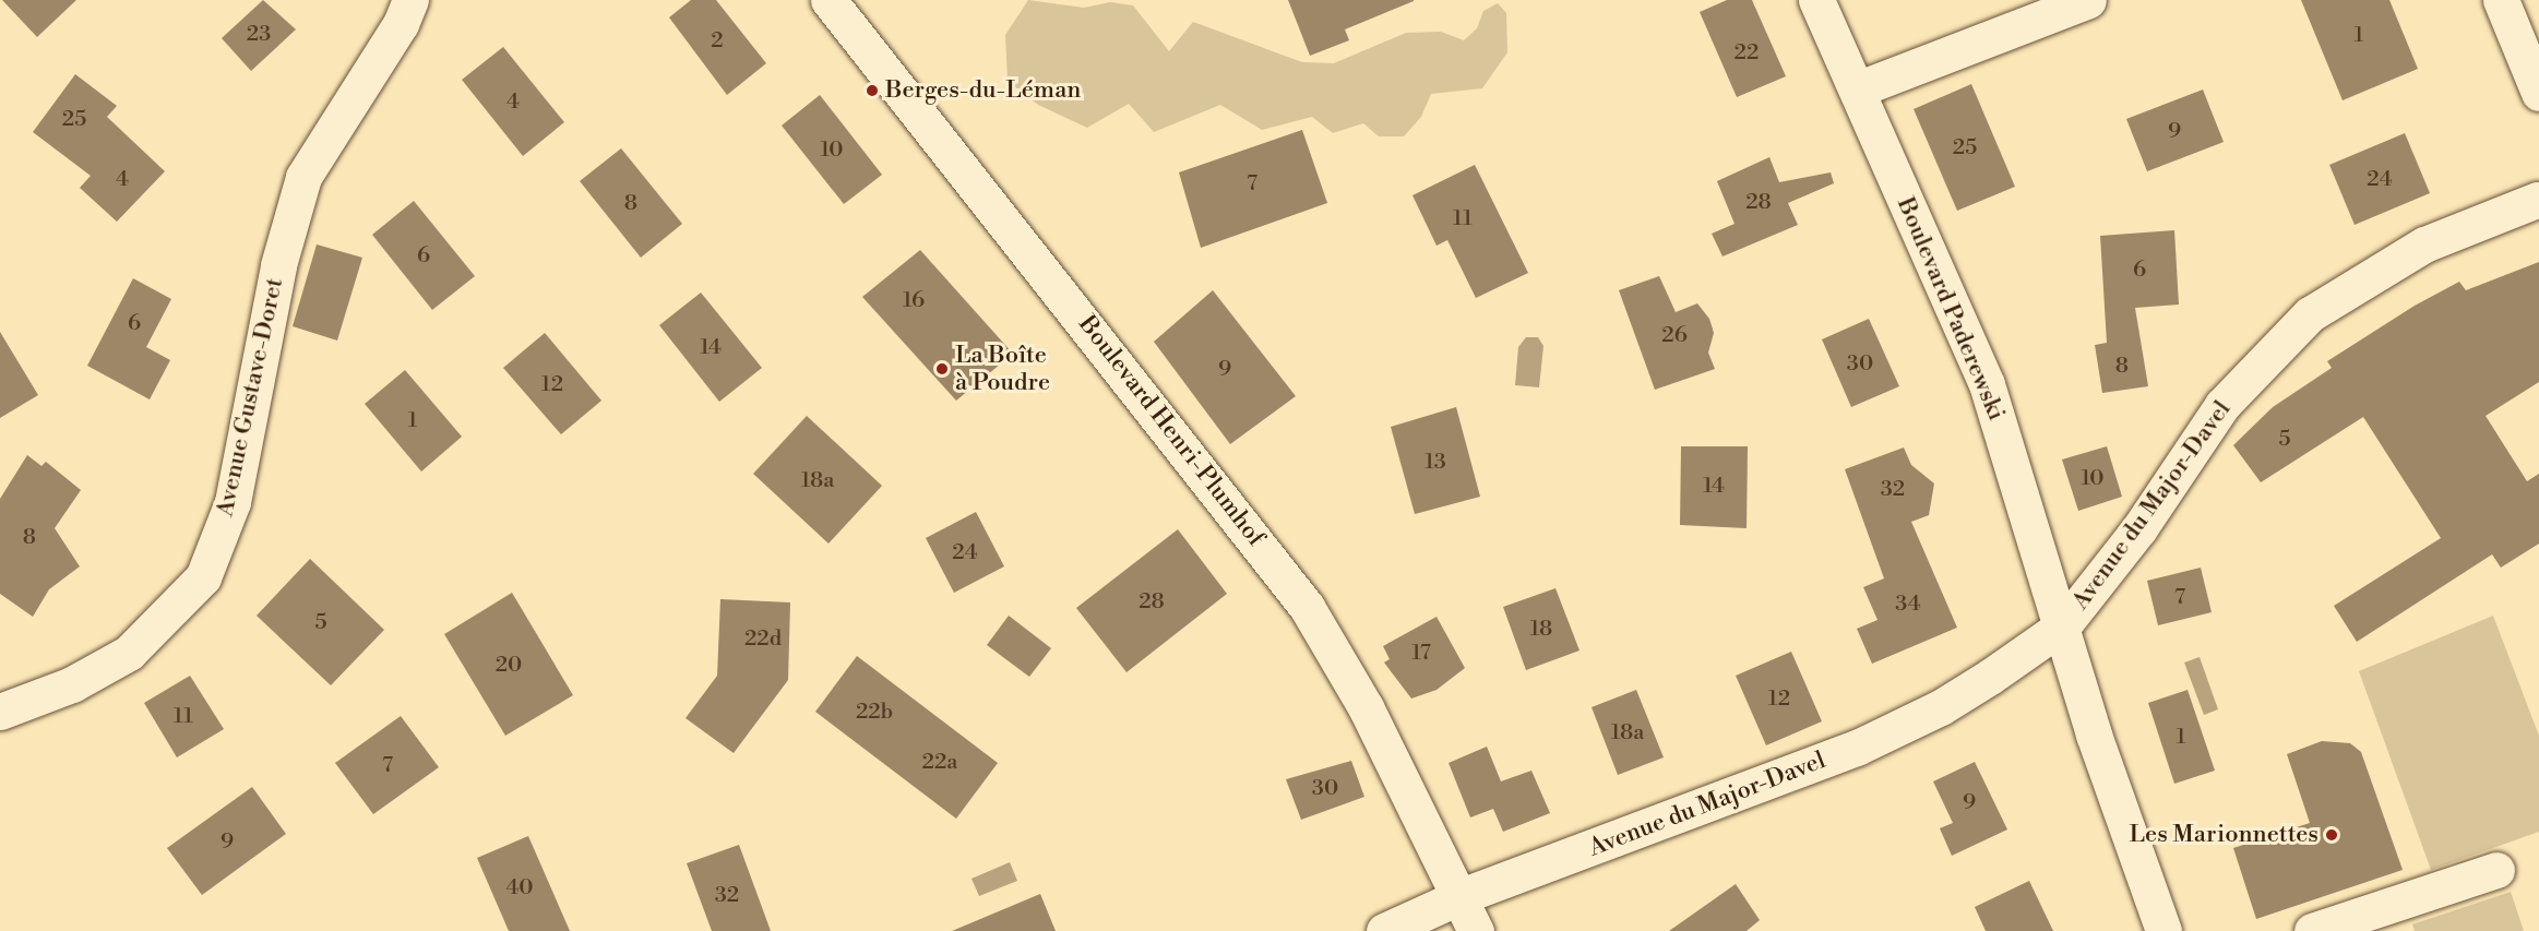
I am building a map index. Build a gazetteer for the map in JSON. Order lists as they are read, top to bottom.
{
  "streets": {
    "street": [
      "Boulevard Paderewski",
      "Avenue Gustave-Doret",
      "Boulevard Henri-Plumhof",
      "Avenue du Major-Davel"
    ]
  },
  "crossings": [
    ["Boulevard Paderewski", "Avenue du Major-Davel"],
    ["Boulevard Henri-Plumhof", "Avenue du Major-Davel"]
  ],
  "places": ["Berges-du-Léman", "La Boîte à Poudre", "Les Marionnettes"],
  "house_numbers": [
    "23",
    "1",
    "2",
    "22",
    "4",
    "25",
    "9",
    "25",
    "10",
    "4",
    "24",
    "7",
    "28",
    "8",
    "11",
    "6",
    "6",
    "16",
    "6",
    "26",
    "14",
    "30",
    "8",
    "9",
    "12",
    "1",
    "5",
    "13",
    "10",
    "18a",
    "14",
    "32",
    "8",
    "24",
    "7",
    "28",
    "34",
    "5",
    "18",
    "22d",
    "17",
    "20",
    "12",
    "22b",
    "11",
    "18a",
    "1",
    "22a",
    "7",
    "30",
    "9",
    "9",
    "40",
    "32"
  ]
}
